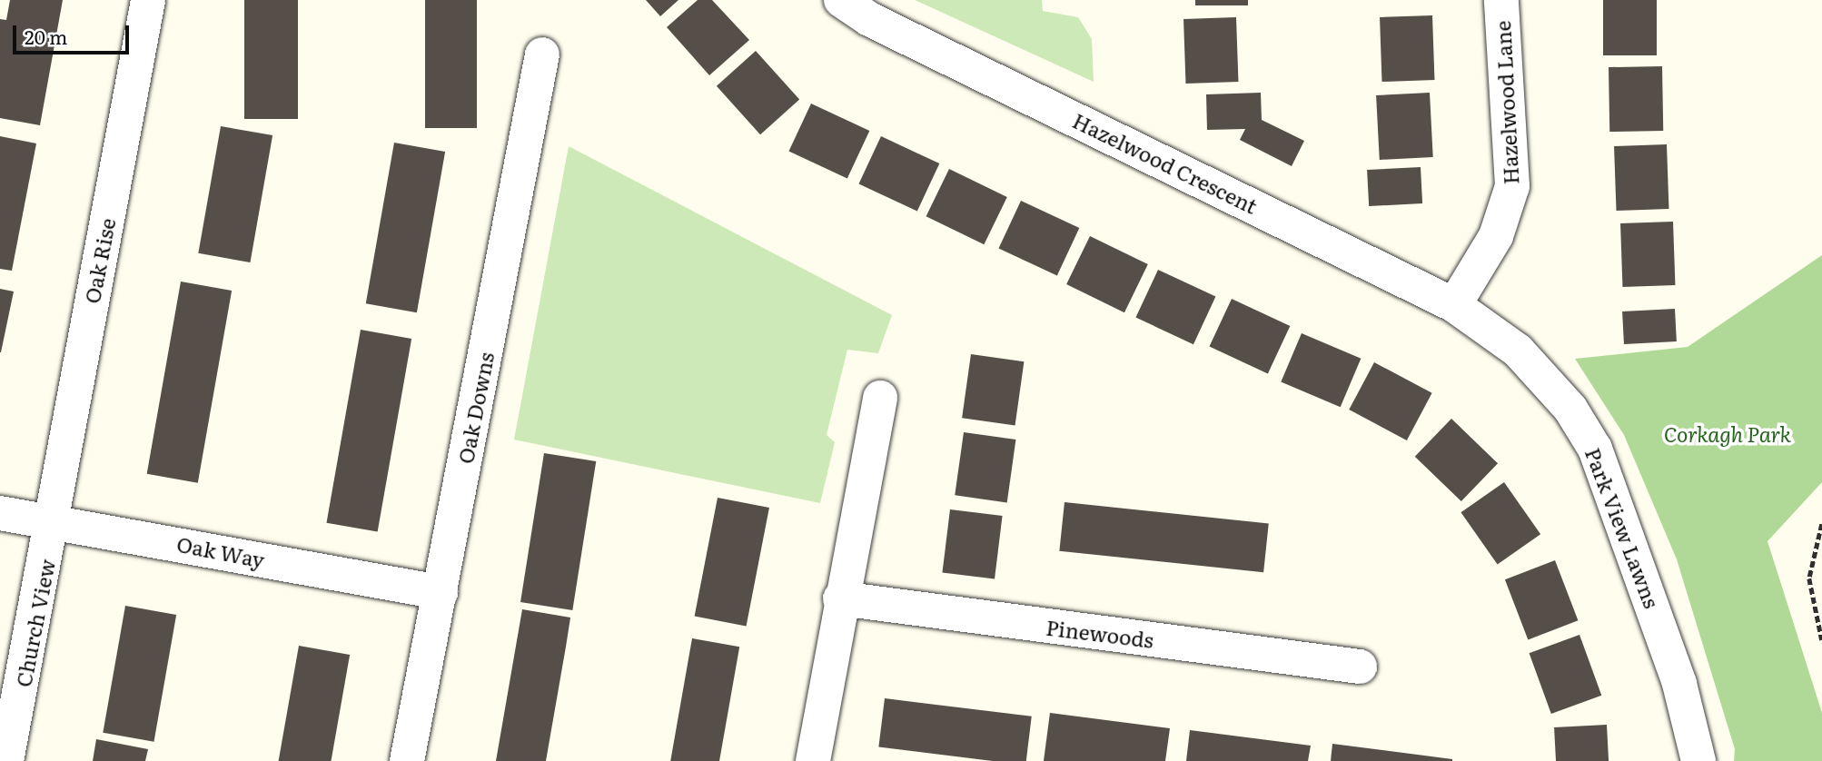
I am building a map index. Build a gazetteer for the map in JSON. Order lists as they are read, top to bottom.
{
  "streets": {
    "street": [
      "Hazelwood Lane",
      "Hazelwood Crescent",
      "Oak Rise",
      "Oak Downs",
      "Park View Lawns",
      "Oak Way",
      "Church View",
      "Pinewoods"
    ]
  },
  "crossings": [
    ["Hazelwood Lane", "Hazelwood Crescent"],
    ["Hazelwood Crescent", "Park View Lawns"],
    ["Oak Rise", "Oak Way"],
    ["Oak Rise", "Church View"],
    ["Oak Downs", "Oak Way"],
    ["Oak Way", "Church View"]
  ],
  "parks": ["Corkagh Park"],
  "scale_bar": "20 m"
}
